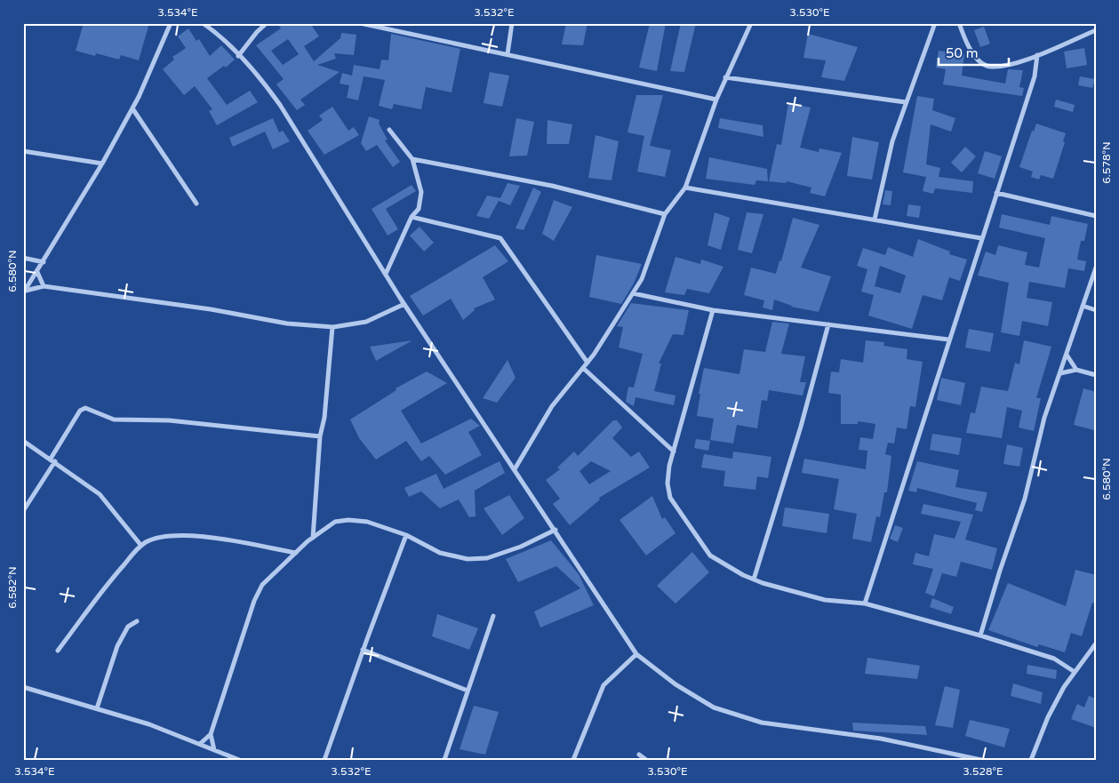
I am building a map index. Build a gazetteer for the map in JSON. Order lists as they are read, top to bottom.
{
  "scale_bar": "50 m",
  "coordinates": [
    "3.534°E",
    "3.532°E",
    "3.530°E",
    "6.578°N",
    "6.580°N",
    "6.582°N",
    "3.528°E"
  ]
}
